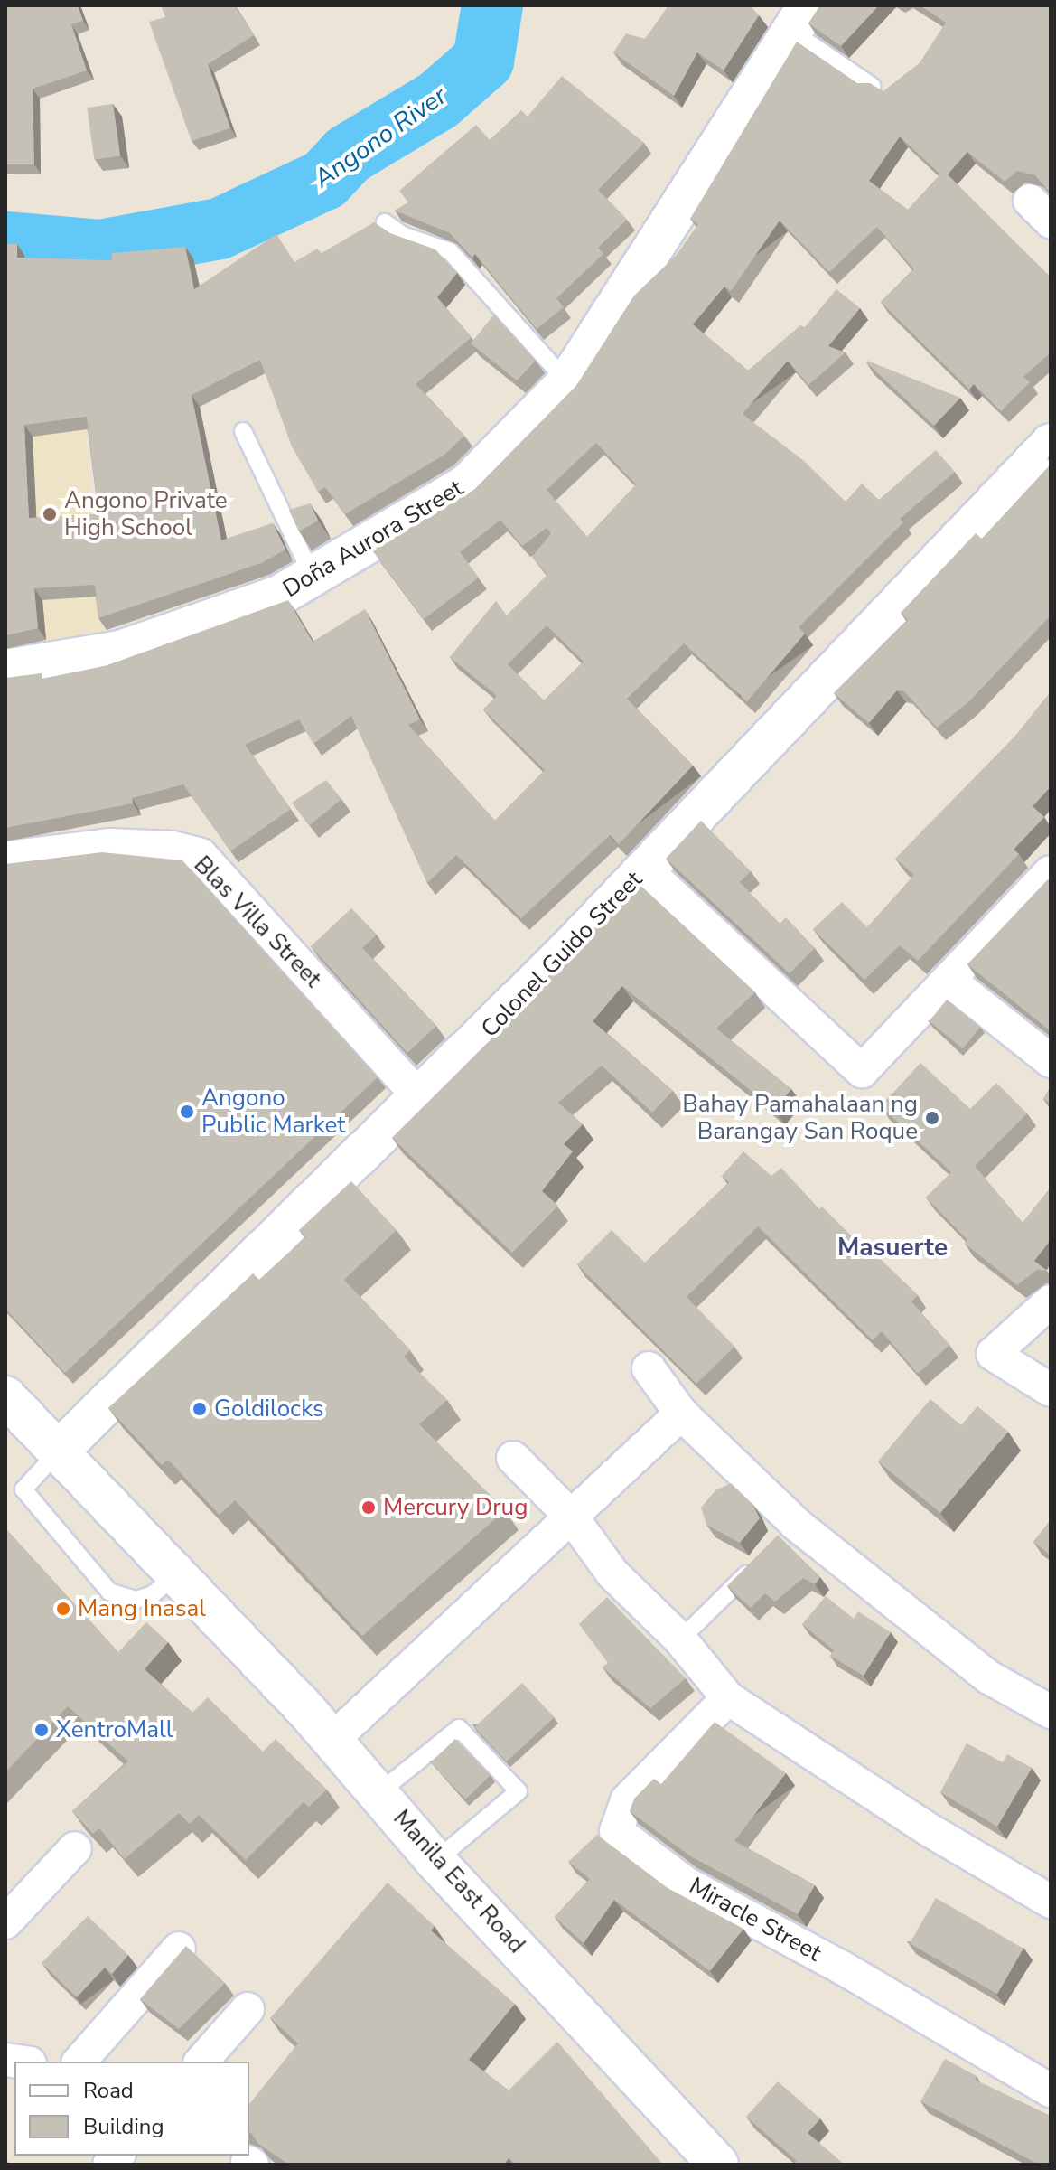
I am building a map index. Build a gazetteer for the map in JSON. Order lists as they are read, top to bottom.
{
  "streets": {
    "street": [
      "Doña Aurora Street",
      "Blas Villa Street",
      "Colonel Guido Street",
      "Manila East Road",
      "Miracle Street"
    ]
  },
  "crossings": [
    ["Blas Villa Street", "Colonel Guido Street"],
    ["Colonel Guido Street", "Manila East Road"]
  ],
  "districts": ["Masuerte"],
  "water": ["Angono River"],
  "places": [
    "Angono Private High School",
    "Angono Public Market",
    "Bahay Pamahalaan ng Barangay San Roque",
    "Goldilocks",
    "Mercury Drug",
    "Mang Inasal",
    "XentroMall"
  ],
  "legend": ["Road", "Building"]
}
